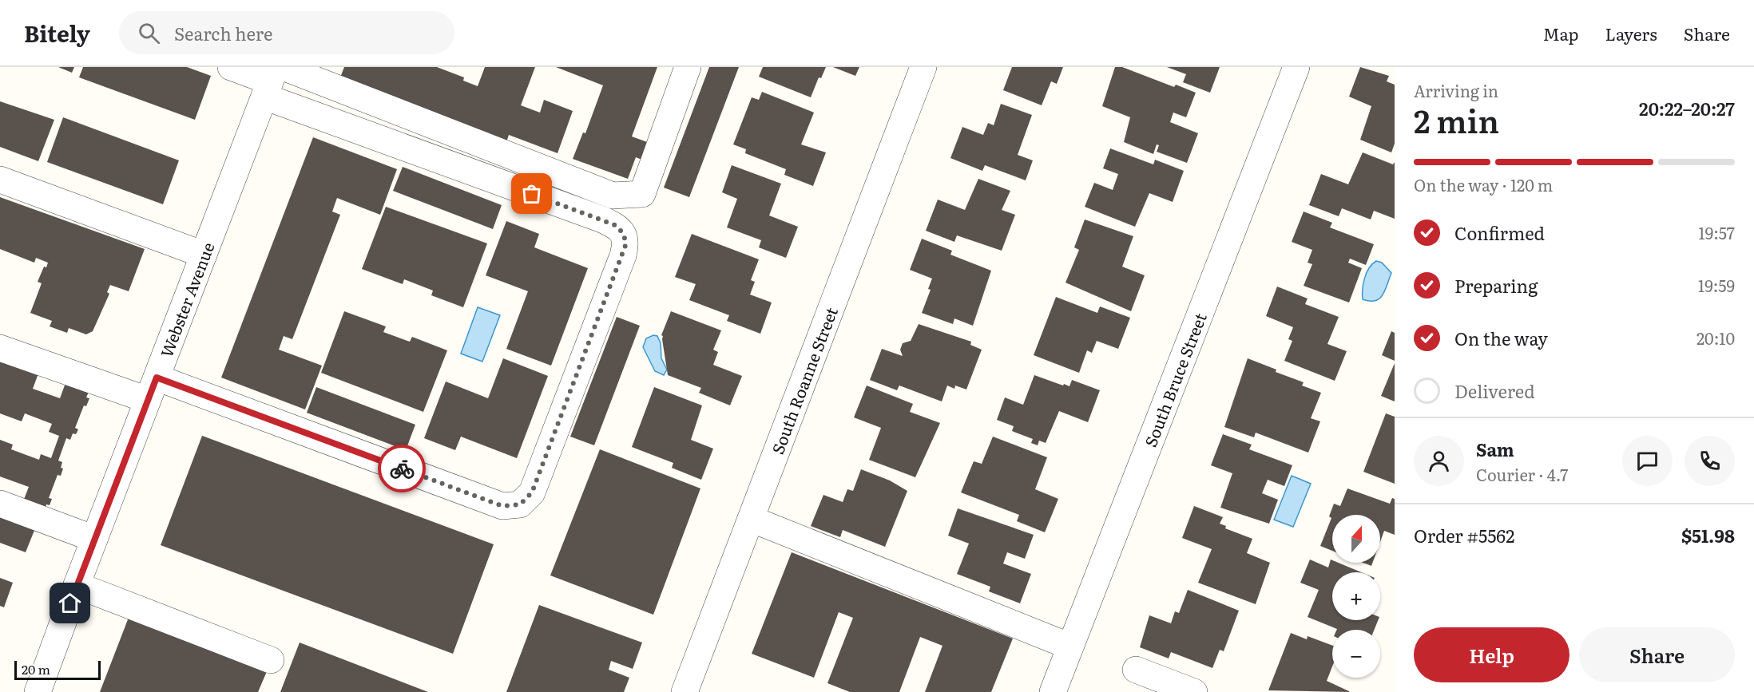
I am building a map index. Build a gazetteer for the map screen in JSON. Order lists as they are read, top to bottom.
{
  "streets": {
    "street": ["Webster Avenue", "South Bruce Street", "South Roanne Street"]
  },
  "scale_bar": "20 m",
  "north": "top",
  "page": {
    "header": "Bitely",
    "search": "Search here",
    "nav": ["Map", "Layers", "Share"],
    "heading": ["2 min", "Arriving in", "20:22–20:27"],
    "panel": [
      "Sam",
      "Courier · 4.7",
      "Order #5562",
      "$51.98"
    ],
    "bar": "On the way · 120 m",
    "list": [
      ["Confirmed", "19:57"],
      ["Preparing", "19:59"],
      ["On the way", "20:10"],
      "Delivered"
    ],
    "map_buttons": ["+", "−"],
    "buttons": ["Help", "Share"],
    "scale": "20 m"
  }
}
